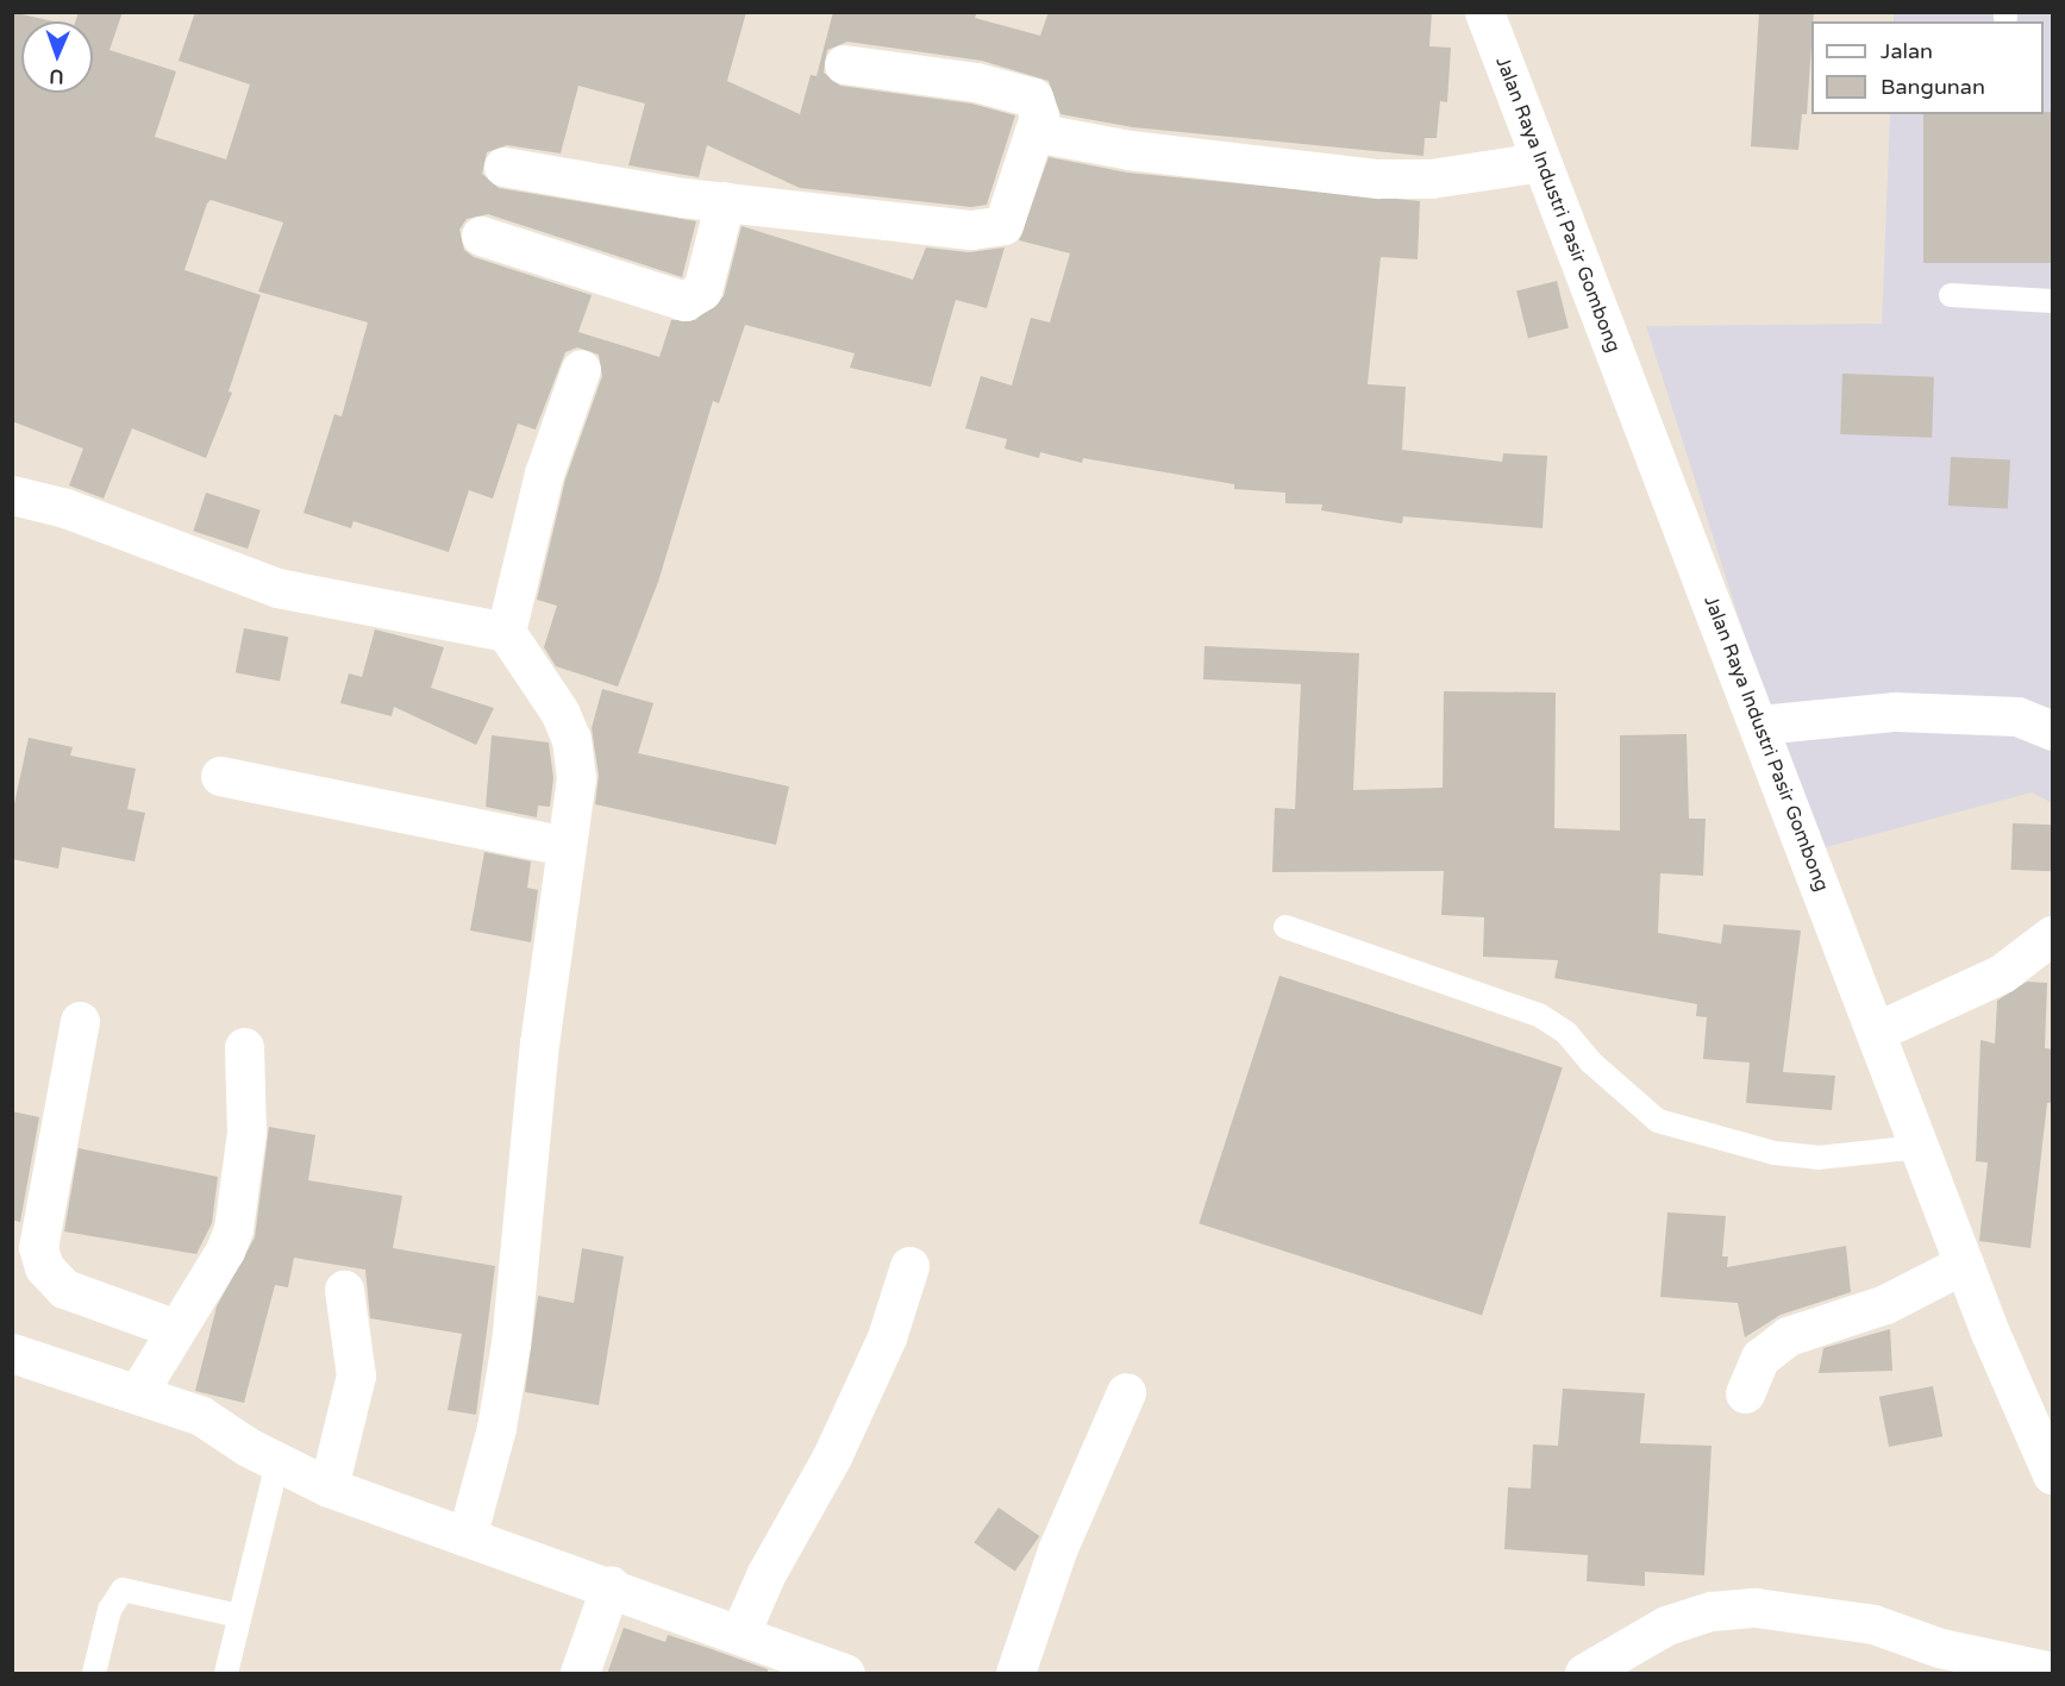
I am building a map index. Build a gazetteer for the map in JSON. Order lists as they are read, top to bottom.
{
  "streets": {
    "street": ["Jalan Raya Industri Pasir Gombong"]
  },
  "legend": ["Jalan", "Bangunan"],
  "north": "bottom"
}
